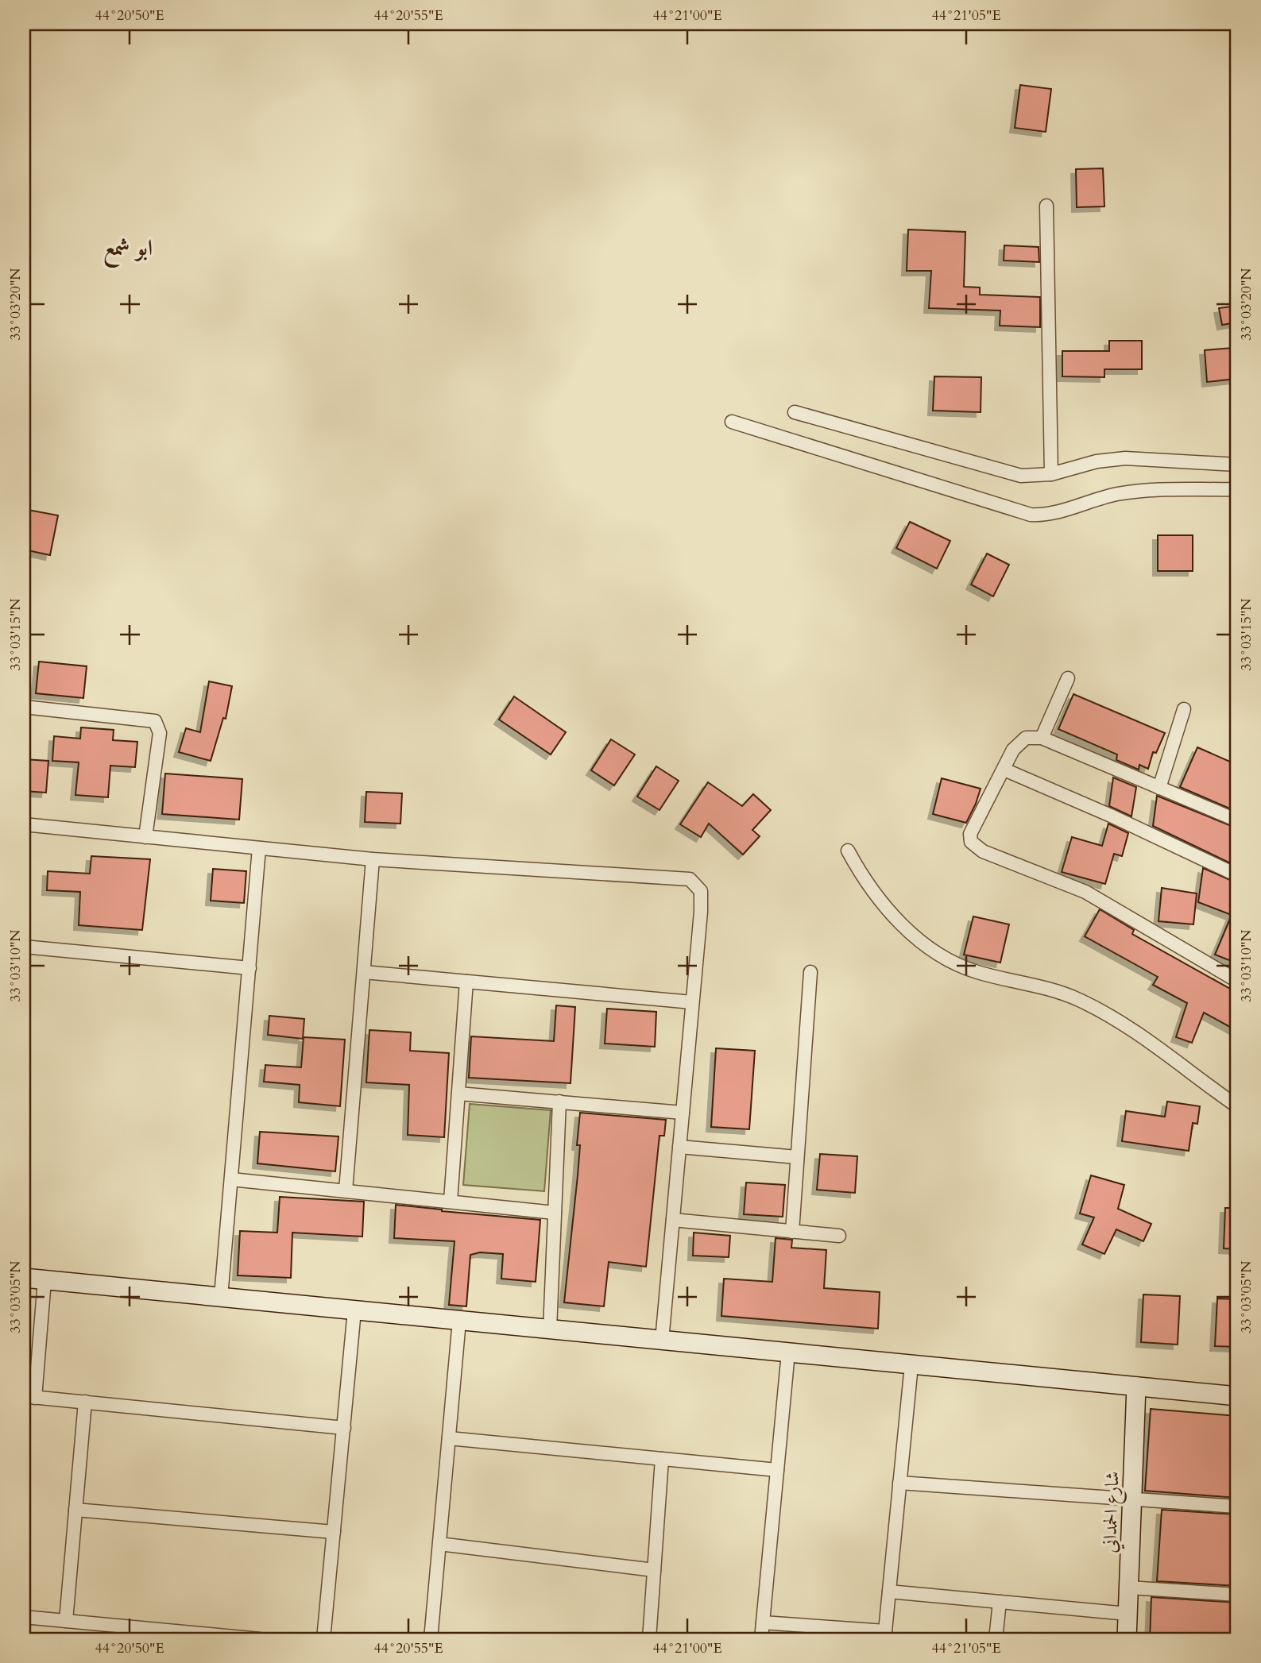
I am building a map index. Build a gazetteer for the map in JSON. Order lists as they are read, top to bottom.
{
  "streets": {
    "street": ["شارع الحمداني"]
  },
  "districts": ["ابو شمع"],
  "coordinates": [
    "44°20'50\"E",
    "44°20'55\"E",
    "44°21'00\"E",
    "44°21'05\"E",
    "33°03'20\"N",
    "33°03'15\"N",
    "33°03'10\"N",
    "33°03'05\"N"
  ]
}
